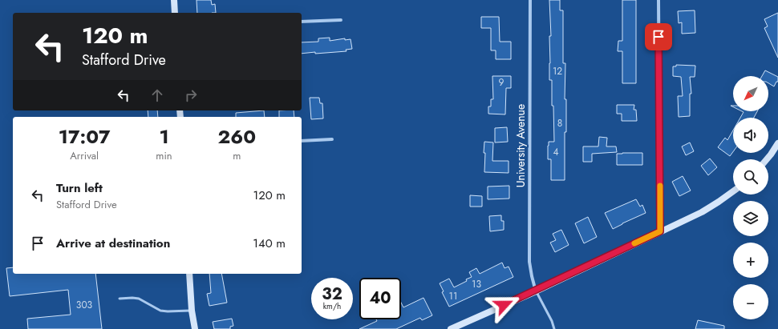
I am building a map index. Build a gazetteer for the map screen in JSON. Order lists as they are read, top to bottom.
{
  "streets": {
    "street": ["University Avenue"]
  },
  "house_numbers": [
    "12",
    "9",
    "8",
    "4",
    "13",
    "11",
    "303"
  ],
  "north": "bottom left",
  "page": {
    "turn": ["120 m", "Stafford Drive"],
    "map_buttons": ["+", "−"],
    "eta": [
      "17:07",
      "Arrival",
      "1",
      "min",
      "260",
      "m"
    ],
    "list": [
      {
        "name": "Turn left",
        "note": "Stafford Drive",
        "value": "120 m"
      },
      {
        "name": "Arrive at destination",
        "value": "140 m"
      }
    ],
    "speed": "32 km/h",
    "limit": "40"
  }
}
